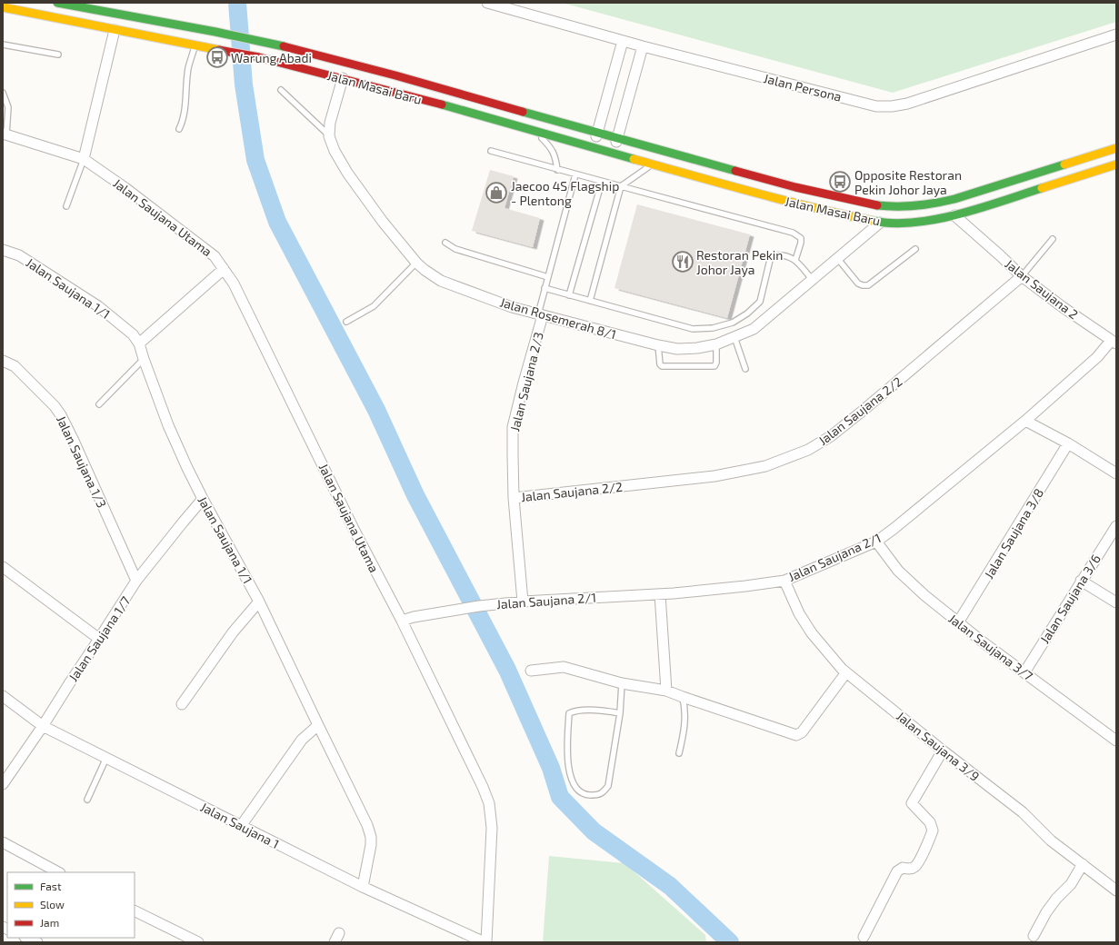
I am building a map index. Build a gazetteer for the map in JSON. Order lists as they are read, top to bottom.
{
  "streets": {
    "main road": ["Jalan Masai Baru"],
    "street": [
      "Jalan Persona",
      "Jalan Saujana Utama",
      "Jalan Saujana 1/1",
      "Jalan Saujana 2",
      "Jalan Rosemerah 8/1",
      "Jalan Saujana 2/3",
      "Jalan Saujana 2/2",
      "Jalan Saujana 1/3",
      "Jalan Saujana 3/8",
      "Jalan Saujana 2/1",
      "Jalan Saujana 3/6",
      "Jalan Saujana 1/7",
      "Jalan Saujana 3/7",
      "Jalan Saujana 3/9",
      "Jalan Saujana 1"
    ]
  },
  "crossings": [
    ["Jalan Masai Baru", "Jalan Saujana 2"],
    ["Jalan Masai Baru", "Jalan Rosemerah 8/1"],
    ["Jalan Saujana Utama", "Jalan Saujana 2/1"],
    ["Jalan Saujana Utama", "Jalan Saujana 1"],
    ["Jalan Saujana 1/1", "Jalan Saujana 1/7"],
    ["Jalan Saujana 1/1", "Jalan Saujana 1"],
    ["Jalan Saujana 2", "Jalan Saujana 2/2"],
    ["Jalan Saujana 2", "Jalan Saujana 2/1"],
    ["Jalan Rosemerah 8/1", "Jalan Saujana 2/3"],
    ["Jalan Saujana 2/3", "Jalan Saujana 2/2"],
    ["Jalan Saujana 2/3", "Jalan Saujana 2/1"],
    ["Jalan Saujana 1/3", "Jalan Saujana 1/7"],
    ["Jalan Saujana 3/8", "Jalan Saujana 3/7"],
    ["Jalan Saujana 2/1", "Jalan Saujana 3/7"],
    ["Jalan Saujana 2/1", "Jalan Saujana 3/9"],
    ["Jalan Saujana 3/6", "Jalan Saujana 3/7"],
    ["Jalan Saujana 1/7", "Jalan Saujana 1"]
  ],
  "places": {
    "bus stop": ["Warung Abadi", "Opposite Restoran Pekin Johor Jaya"],
    "shop": ["Jaecoo 4S Flagship - Plentong"],
    "restaurant": ["Restoran Pekin Johor Jaya"]
  },
  "legend": ["Fast", "Slow", "Jam"]
}
